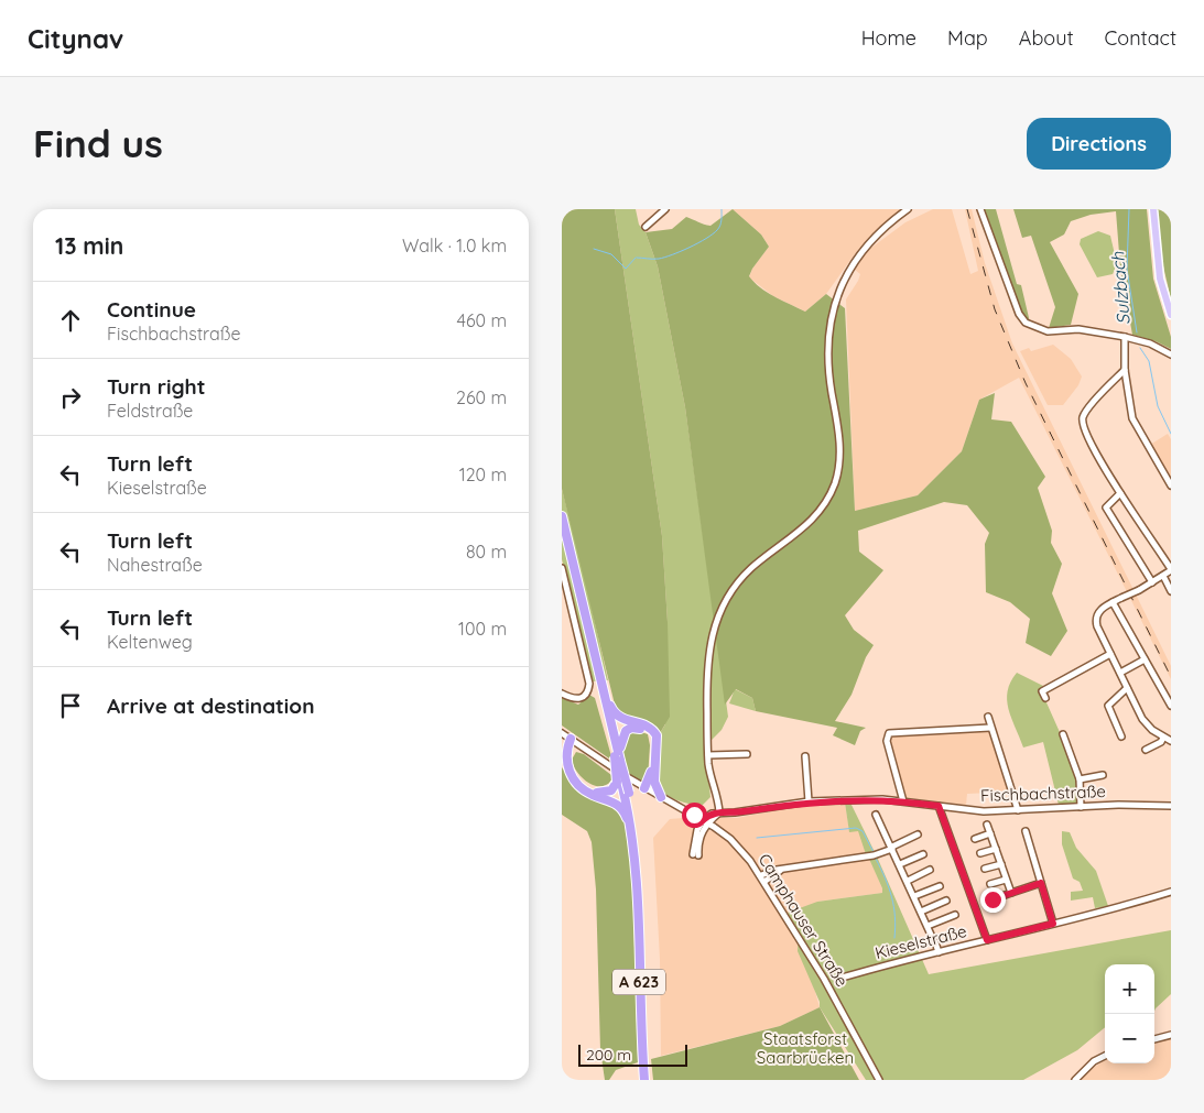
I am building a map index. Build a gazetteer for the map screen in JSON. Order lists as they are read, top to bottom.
{
  "streets": {
    "highway": ["A 623"],
    "street": ["Fischbachstraße", "Camphauser Straße", "Kieselstraße"]
  },
  "crossings": [
    ["Fischbachstraße", "Camphauser Straße"]
  ],
  "water": ["Sulzbach"],
  "parks": ["Staatsforst Saarbrücken"],
  "scale_bar": "200 m",
  "page": {
    "header": "Citynav",
    "nav": [
      "Home",
      "Map",
      "About",
      "Contact"
    ],
    "buttons": "Directions",
    "title": "Find us",
    "heading": ["13 min", "Walk · 1.0 km"],
    "list": [
      ["Continue", "Fischbachstraße", "460 m"],
      ["Turn right", "Feldstraße", "260 m"],
      ["Turn left", "Kieselstraße", "120 m"],
      ["Turn left", "Nahestraße", "80 m"],
      ["Turn left", "Keltenweg", "100 m"],
      "Arrive at destination"
    ],
    "map_buttons": ["+", "−"],
    "scale": "200 m"
  }
}
